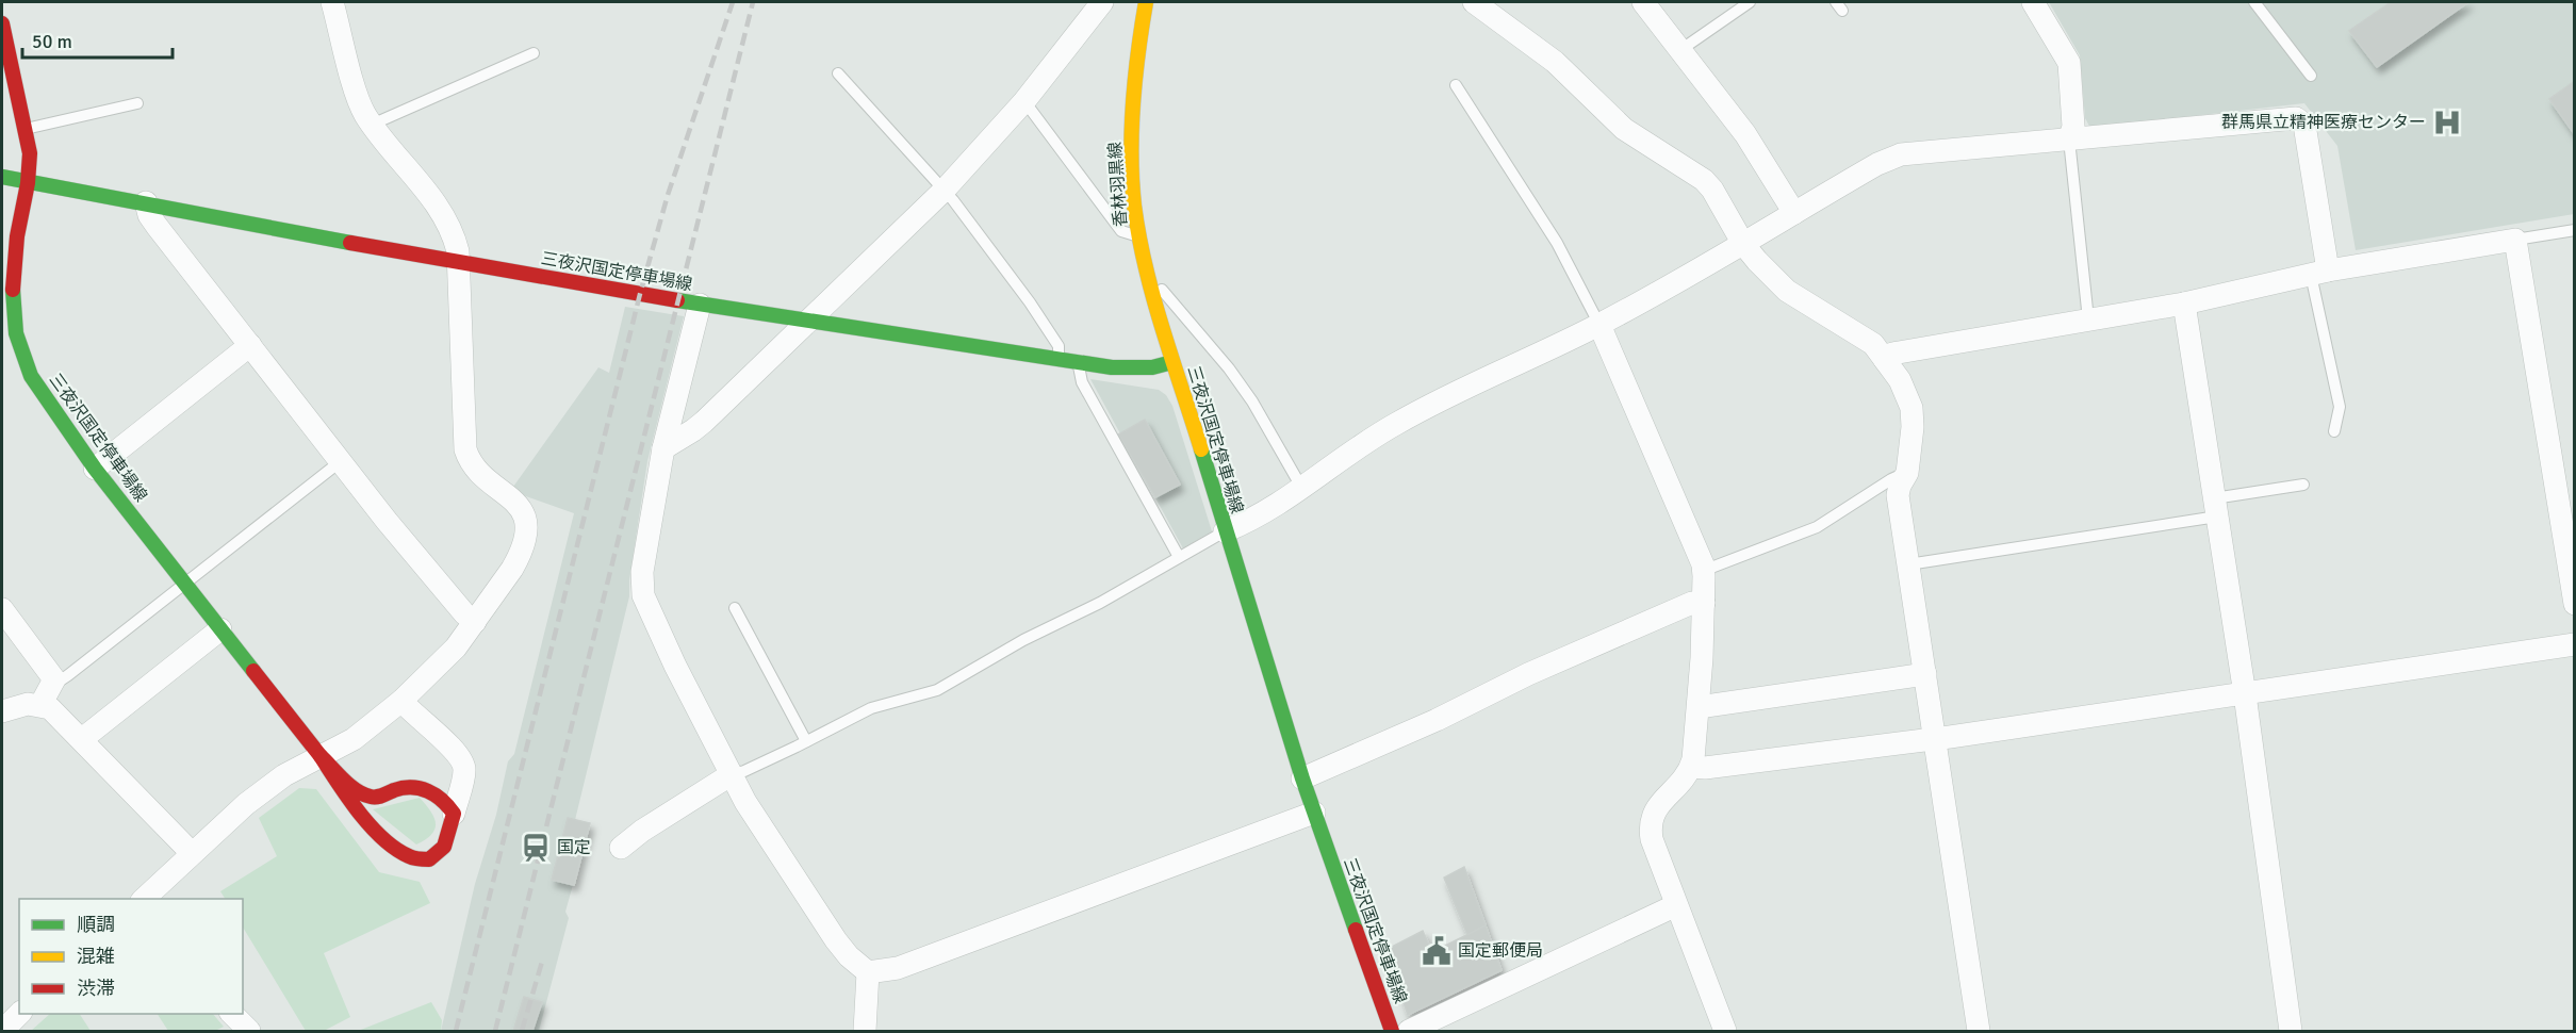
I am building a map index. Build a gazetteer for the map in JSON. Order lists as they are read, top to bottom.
{
  "streets": {
    "main road": ["香林羽黒線", "三夜沢国定停車場線"]
  },
  "crossings": [
    ["香林羽黒線", "三夜沢国定停車場線"]
  ],
  "places": {
    "hospital": ["群馬県立精神医療センター"],
    "station": ["国定"],
    "public building": ["国定郵便局"]
  },
  "legend": ["順調", "混雑", "渋滞"],
  "scale_bar": "50 m"
}
